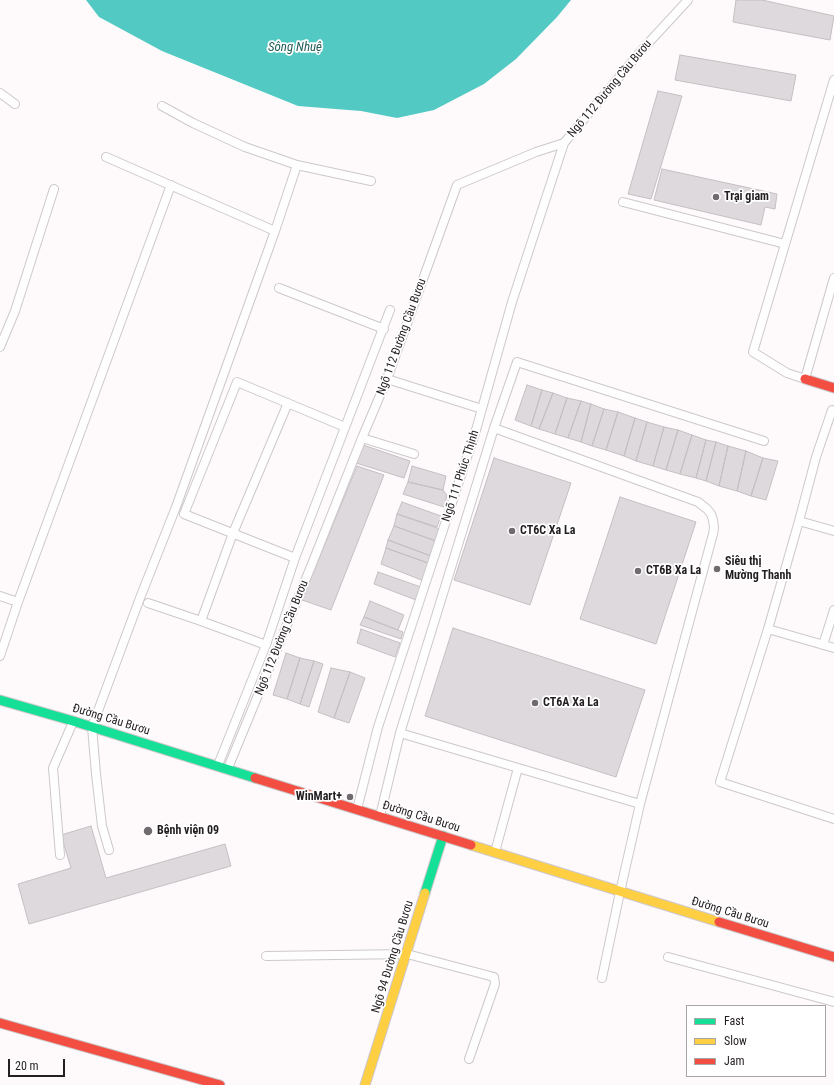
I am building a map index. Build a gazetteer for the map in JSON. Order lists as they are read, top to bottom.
{
  "streets": {
    "main road": ["Đường Cầu Bươu", "Ngõ 94 Đường Cầu Bươu"],
    "lane": ["Ngõ 112 Đường Cầu Bươu", "Ngõ 111 Phúc Thịnh"]
  },
  "crossings": [
    ["Ngõ 112 Đường Cầu Bươu", "Ngõ 111 Phúc Thịnh"],
    ["Ngõ 112 Đường Cầu Bươu", "Đường Cầu Bươu"],
    ["Ngõ 111 Phúc Thịnh", "Đường Cầu Bươu"],
    ["Đường Cầu Bươu", "Ngõ 94 Đường Cầu Bươu"]
  ],
  "water": ["Sông Nhuệ"],
  "places": [
    "Trại giam",
    "CT6C Xa La",
    "Siêu thị Mường Thanh",
    "CT6B Xa La",
    "CT6A Xa La",
    "WinMart+",
    "Bệnh viện 09"
  ],
  "legend": ["Fast", "Slow", "Jam"],
  "scale_bar": "20 m"
}
